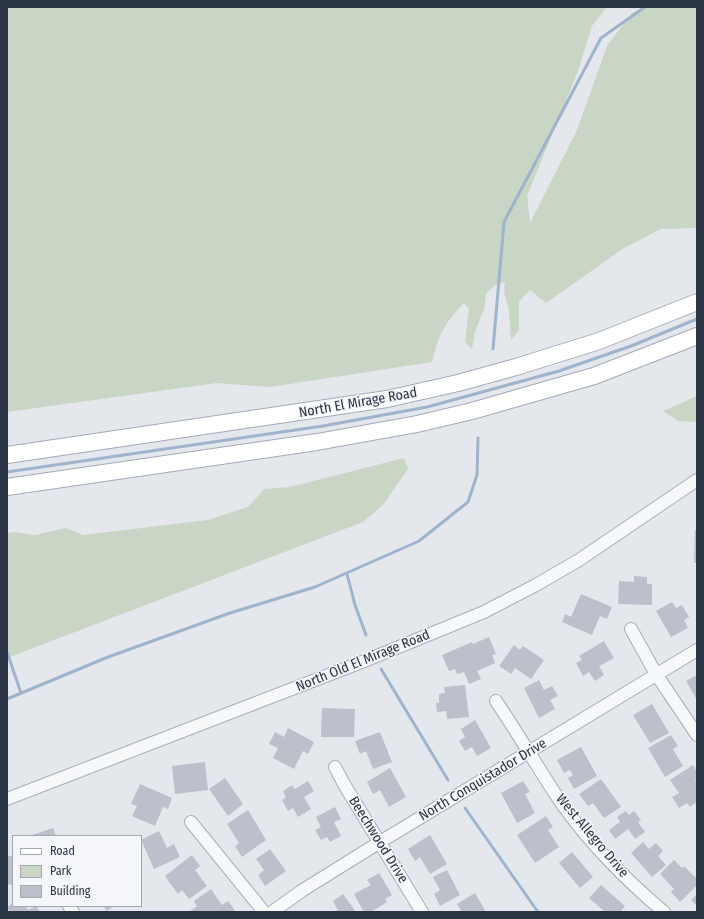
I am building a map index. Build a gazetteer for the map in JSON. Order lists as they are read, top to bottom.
{
  "streets": {
    "main road": ["North El Mirage Road"],
    "street": [
      "North Old El Mirage Road",
      "North Conquistador Drive",
      "West Allegro Drive",
      "Beechwood Drive"
    ]
  },
  "crossings": [
    ["North Conquistador Drive", "West Allegro Drive"],
    ["North Conquistador Drive", "Beechwood Drive"]
  ],
  "legend": ["Road", "Park", "Building"]
}
